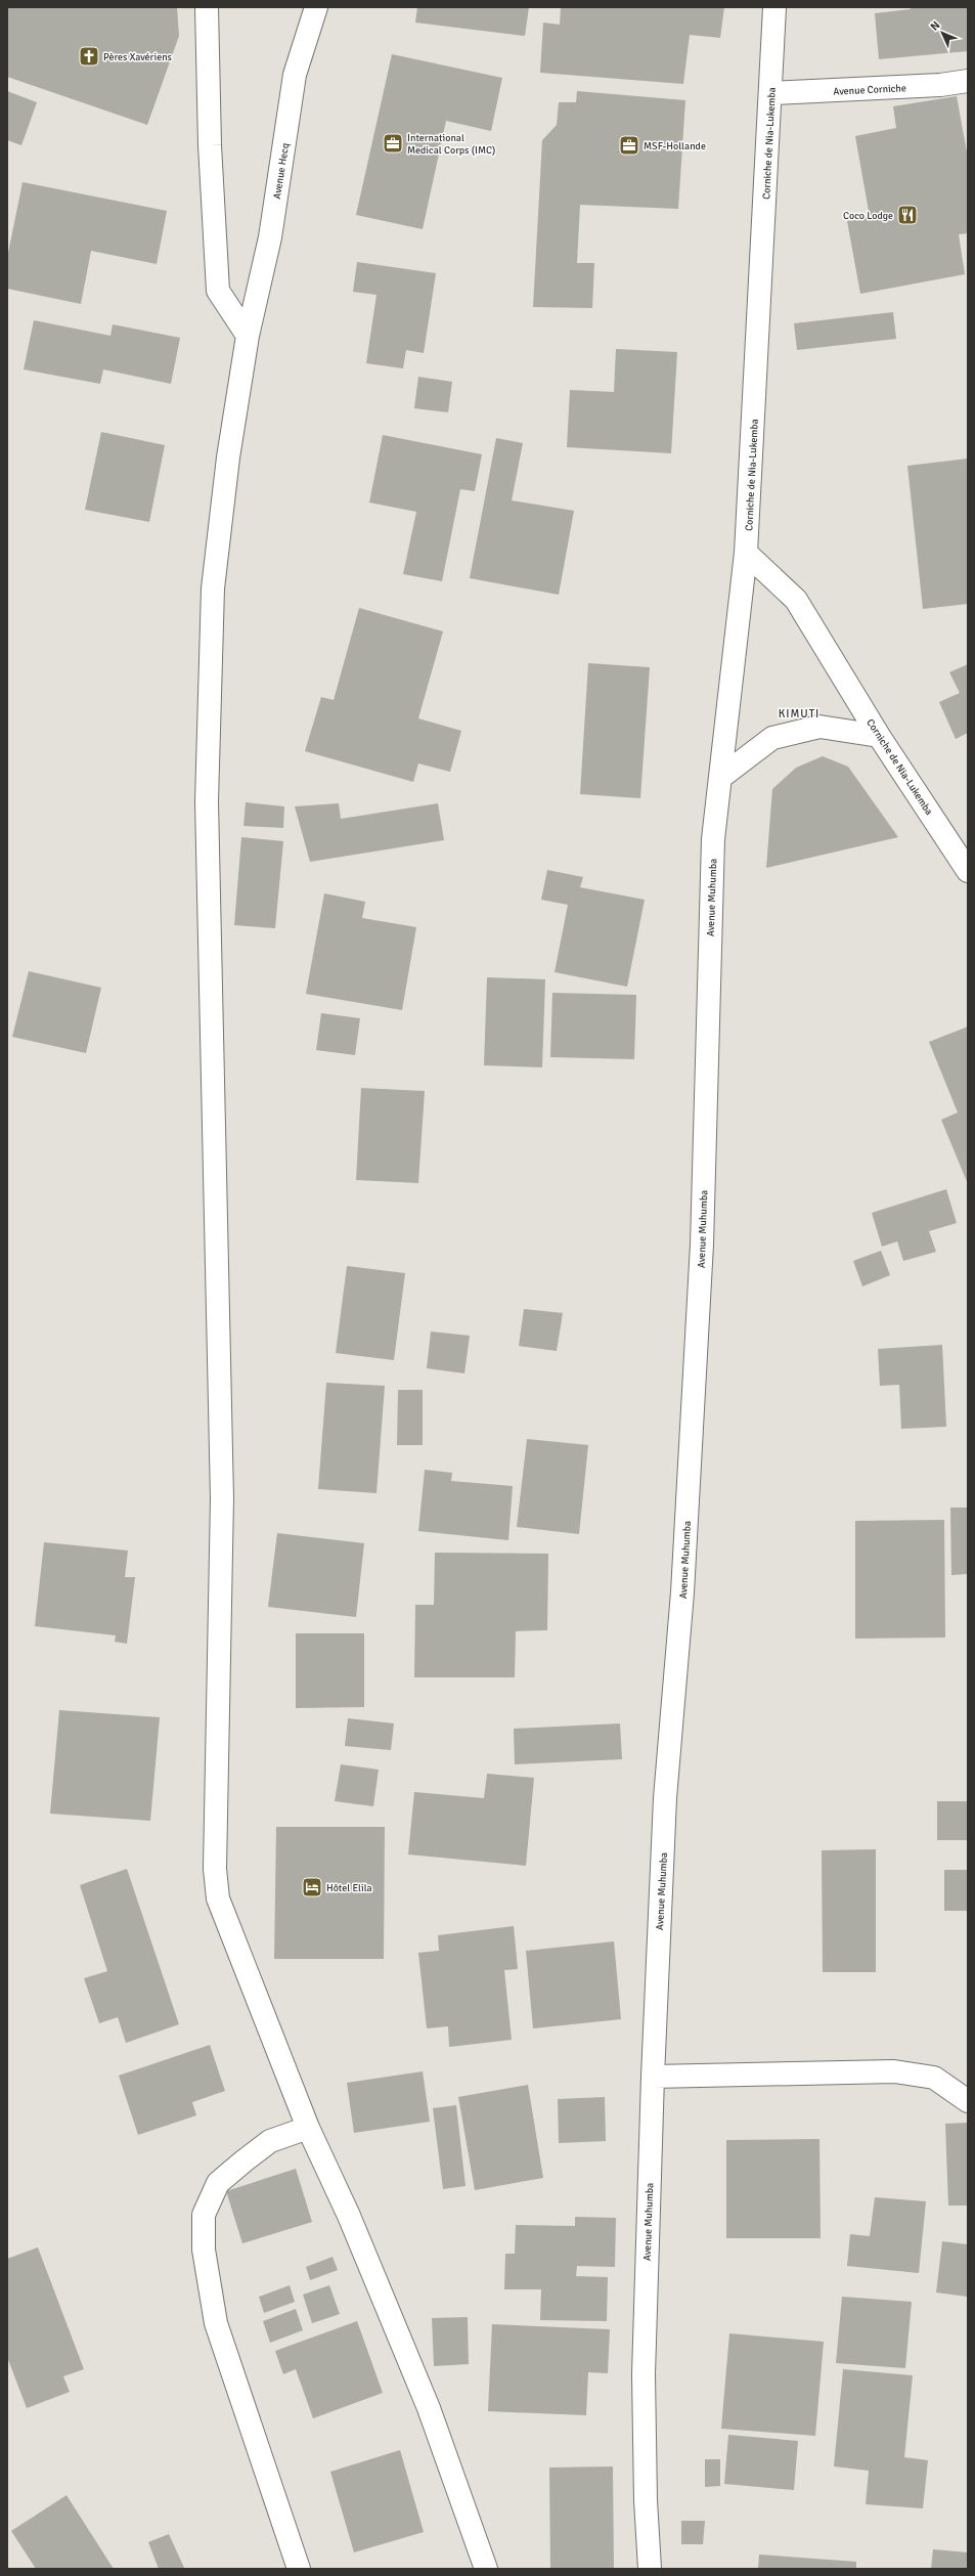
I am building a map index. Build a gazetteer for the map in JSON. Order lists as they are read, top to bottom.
{
  "streets": {
    "street": [
      "Avenue Corniche",
      "Corniche de Nia-Lukemba",
      "Avenue Hecq",
      "Avenue Muhumba"
    ]
  },
  "crossings": [
    ["Avenue Corniche", "Corniche de Nia-Lukemba"],
    ["Corniche de Nia-Lukemba", "Avenue Muhumba"]
  ],
  "districts": ["KIMUTI"],
  "places": {
    "church": ["Pères Xavériens"],
    "office": ["International Medical Corps (IMC)", "MSF-Hollande"],
    "restaurant": ["Coco Lodge"],
    "hotel": ["Hôtel Elila"]
  },
  "north": "top left"
}
